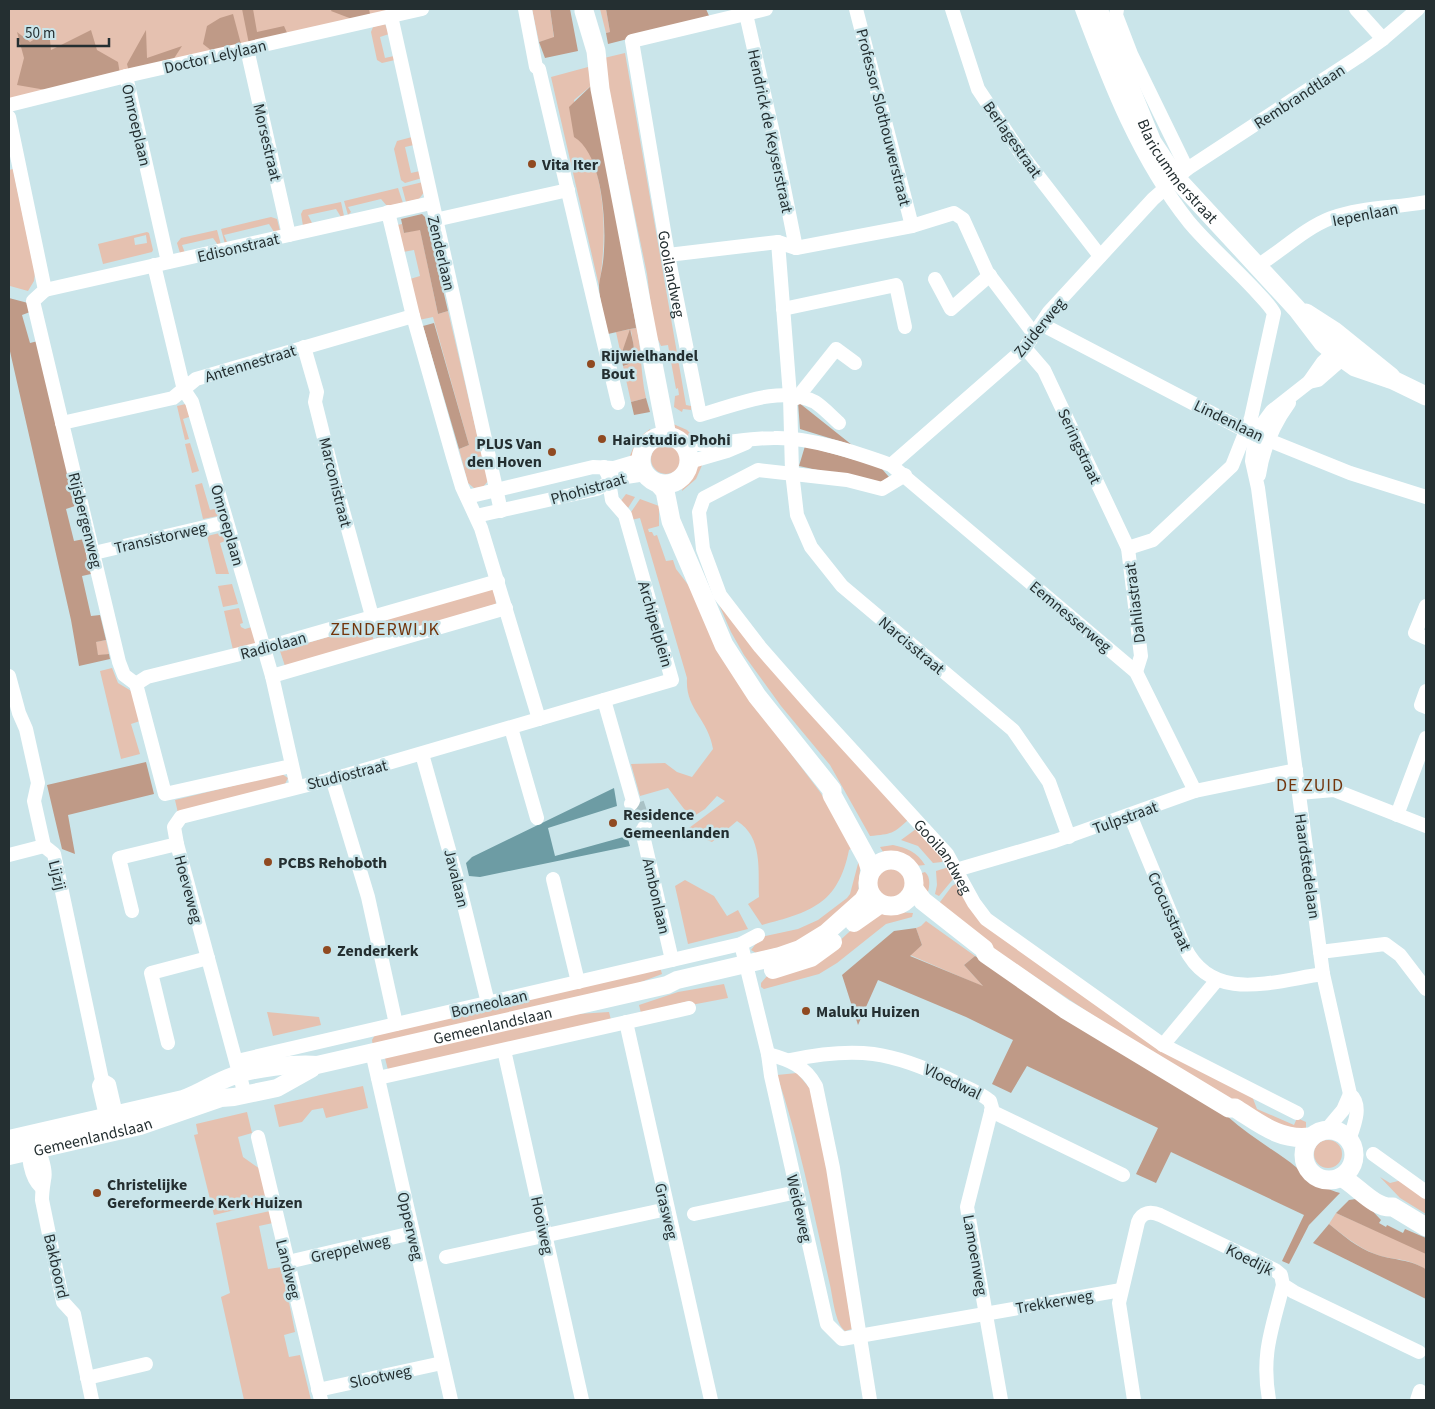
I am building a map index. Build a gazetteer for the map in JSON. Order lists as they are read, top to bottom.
{
  "streets": {
    "main road": ["Blaricummerstraat", "Gooilandweg"],
    "street": [
      "Doctor Lelylaan",
      "Rembrandtlaan",
      "Professor Slothouwerstraat",
      "Omroeplaan",
      "Hendrick de Keyserstraat",
      "Berlagestraat",
      "Morsestraat",
      "Iepenlaan",
      "Edisonstraat",
      "Zenderlaan",
      "Zuiderweg",
      "Antennestraat",
      "Lindenlaan",
      "Seringstraat",
      "Marconistraat",
      "Phohistraat",
      "Rijsbergenweg",
      "Transistorweg",
      "Dahliastraat",
      "Eemnesserweg",
      "Archipelplein",
      "Radiolaan",
      "Narcisstraat",
      "Studiostraat",
      "Tulpstraat",
      "Haardstedelaan",
      "Lijzij",
      "Javalaan",
      "Hoeveweg",
      "Ambonlaan",
      "Crocusstraat",
      "Borneolaan",
      "Gemeenlandslaan",
      "Vloedwal",
      "Weideweg",
      "Grasweg",
      "Hooiweg",
      "Opperweg",
      "Greppelweg",
      "Lamoenweg",
      "Koedijk",
      "Bakboord",
      "Landweg",
      "Trekkerweg",
      "Slootweg"
    ]
  },
  "crossings": [
    ["Doctor Lelylaan", "Omroeplaan"],
    ["Doctor Lelylaan", "Morsestraat"],
    ["Doctor Lelylaan", "Zenderlaan"],
    ["Rembrandtlaan", "Blaricummerstraat"],
    ["Rembrandtlaan", "Zuiderweg"],
    ["Omroeplaan", "Edisonstraat"],
    ["Omroeplaan", "Antennestraat"],
    ["Omroeplaan", "Rijsbergenweg"],
    ["Omroeplaan", "Transistorweg"],
    ["Omroeplaan", "Radiolaan"],
    ["Omroeplaan", "Studiostraat"],
    ["Hendrick de Keyserstraat", "Gooilandweg"],
    ["Berlagestraat", "Zuiderweg"],
    ["Morsestraat", "Edisonstraat"],
    ["Blaricummerstraat", "Iepenlaan"],
    ["Blaricummerstraat", "Zuiderweg"],
    ["Blaricummerstraat", "Haardstedelaan"],
    ["Edisonstraat", "Zenderlaan"],
    ["Edisonstraat", "Rijsbergenweg"],
    ["Zenderlaan", "Phohistraat"],
    ["Gooilandweg", "Narcisstraat"],
    ["Gooilandweg", "Tulpstraat"],
    ["Gooilandweg", "Haardstedelaan"],
    ["Gooilandweg", "Gemeenlandslaan"],
    ["Zuiderweg", "Lindenlaan"],
    ["Zuiderweg", "Seringstraat"],
    ["Zuiderweg", "Eemnesserweg"],
    ["Antennestraat", "Marconistraat"],
    ["Antennestraat", "Rijsbergenweg"],
    ["Lindenlaan", "Haardstedelaan"],
    ["Seringstraat", "Dahliastraat"],
    ["Marconistraat", "Radiolaan"],
    ["Phohistraat", "Eemnesserweg"],
    ["Phohistraat", "Archipelplein"],
    ["Rijsbergenweg", "Transistorweg"],
    ["Rijsbergenweg", "Radiolaan"],
    ["Dahliastraat", "Eemnesserweg"],
    ["Dahliastraat", "Haardstedelaan"],
    ["Eemnesserweg", "Narcisstraat"],
    ["Eemnesserweg", "Tulpstraat"],
    ["Archipelplein", "Studiostraat"],
    ["Narcisstraat", "Tulpstraat"],
    ["Studiostraat", "Javalaan"],
    ["Studiostraat", "Hoeveweg"],
    ["Tulpstraat", "Haardstedelaan"],
    ["Tulpstraat", "Crocusstraat"],
    ["Haardstedelaan", "Crocusstraat"],
    ["Lijzij", "Gemeenlandslaan"],
    ["Javalaan", "Borneolaan"],
    ["Hoeveweg", "Borneolaan"],
    ["Hoeveweg", "Gemeenlandslaan"],
    ["Ambonlaan", "Borneolaan"],
    ["Borneolaan", "Gemeenlandslaan"],
    ["Gemeenlandslaan", "Weideweg"],
    ["Gemeenlandslaan", "Grasweg"],
    ["Gemeenlandslaan", "Hooiweg"],
    ["Gemeenlandslaan", "Opperweg"],
    ["Gemeenlandslaan", "Bakboord"],
    ["Vloedwal", "Lamoenweg"],
    ["Weideweg", "Trekkerweg"],
    ["Opperweg", "Greppelweg"],
    ["Opperweg", "Slootweg"],
    ["Greppelweg", "Landweg"],
    ["Lamoenweg", "Trekkerweg"],
    ["Koedijk", "Trekkerweg"],
    ["Landweg", "Slootweg"]
  ],
  "districts": ["ZENDERWIJK", "DE ZUID"],
  "places": [
    "Vita Iter",
    "Rijwielhandel Bout",
    "Hairstudio Phohi",
    "PLUS Van den Hoven",
    "Residence Gemeenlanden",
    "PCBS Rehoboth",
    "Zenderkerk",
    "Maluku Huizen",
    "Christelijke Gereformeerde Kerk Huizen"
  ],
  "scale_bar": "50 m"
}
